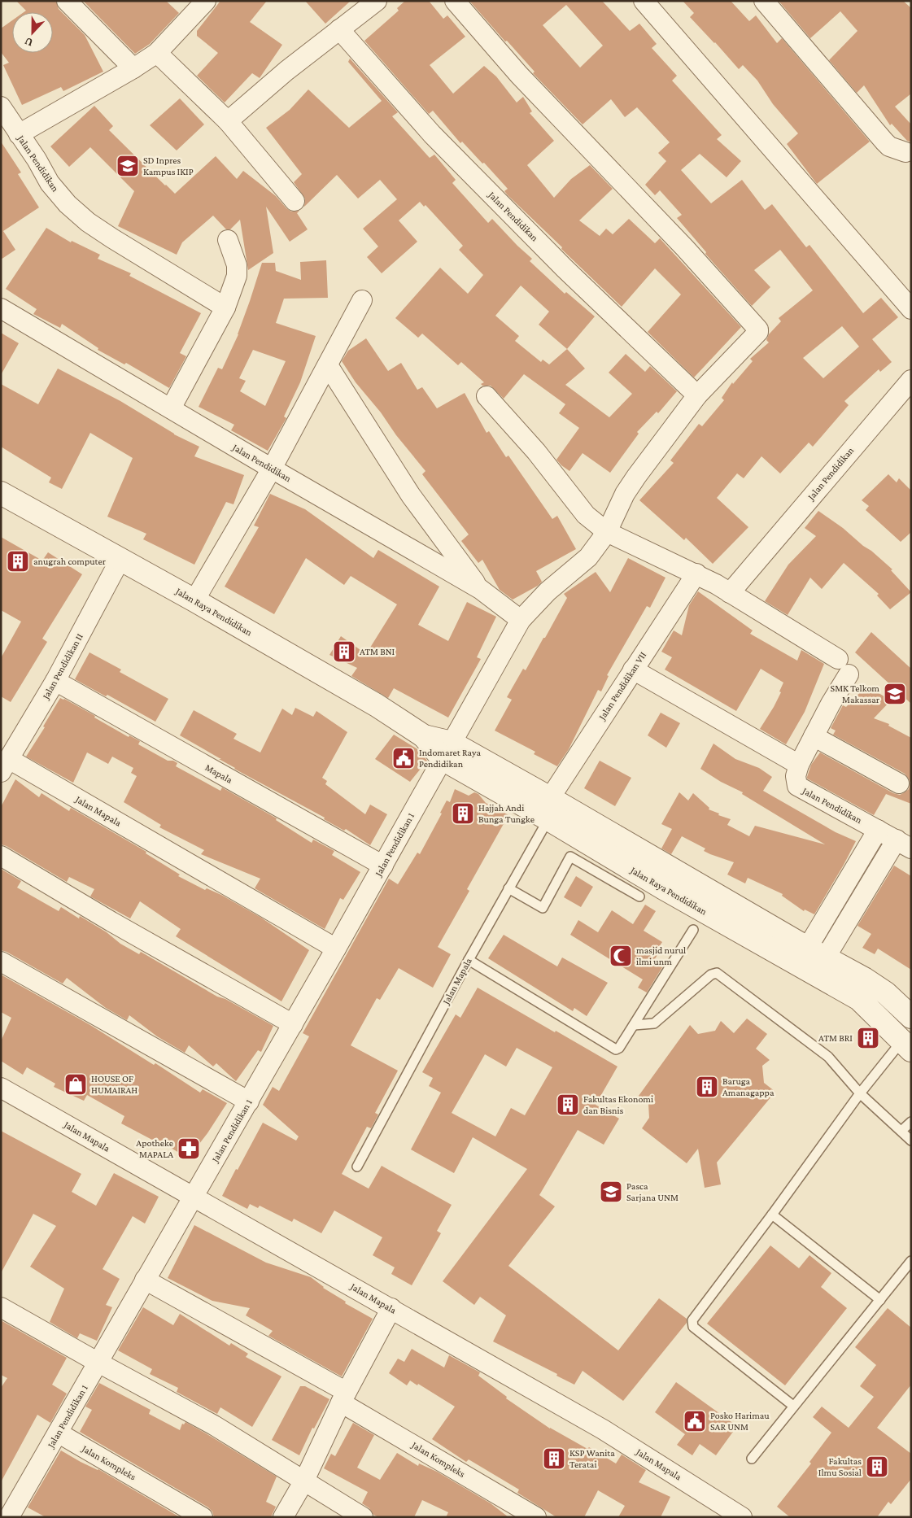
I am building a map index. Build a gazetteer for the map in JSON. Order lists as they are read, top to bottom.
{
  "streets": {
    "street": [
      "Jalan Pendidikan",
      "Jalan Raya Pendidikan",
      "Jalan Pendidikan II",
      "Jalan Pendidikan VII",
      "Mapala",
      "Jalan Mapala",
      "Jalan Pendidikan 1",
      "Jalan Kompleks"
    ]
  },
  "crossings": [
    ["Jalan Pendidikan", "Jalan Raya Pendidikan"],
    ["Jalan Raya Pendidikan", "Jalan Pendidikan II"],
    ["Jalan Raya Pendidikan", "Jalan Pendidikan VII"],
    ["Jalan Raya Pendidikan", "Jalan Mapala"],
    ["Jalan Raya Pendidikan", "Jalan Pendidikan 1"],
    ["Jalan Pendidikan II", "Mapala"],
    ["Jalan Pendidikan II", "Jalan Mapala"],
    ["Mapala", "Jalan Pendidikan 1"],
    ["Jalan Mapala", "Jalan Pendidikan 1"],
    ["Jalan Pendidikan 1", "Jalan Kompleks"]
  ],
  "places": {
    "school or university": ["SD Inpres Kampus IKIP", "SMK Telkom Makassar", "Pasca Sarjana UNM"],
    "building": [
      "anugrah computer",
      "ATM BNI",
      "Hajjah Andi Bunga Tungke",
      "ATM BRI",
      "Baruga Amanagappa",
      "Fakultas Ekonomi dan Bisnis",
      "KSP Wanita Teratai",
      "Fakultas Ilmu Sosial"
    ],
    "public building": ["Indomaret Raya Pendidikan", "Posko Harimau SAR UNM"],
    "mosque": ["masjid nurul ilmi unm"],
    "shop": ["HOUSE OF HUMAIRAH"],
    "pharmacy": ["Apotheke MAPALA"]
  },
  "north": "bottom"
}
